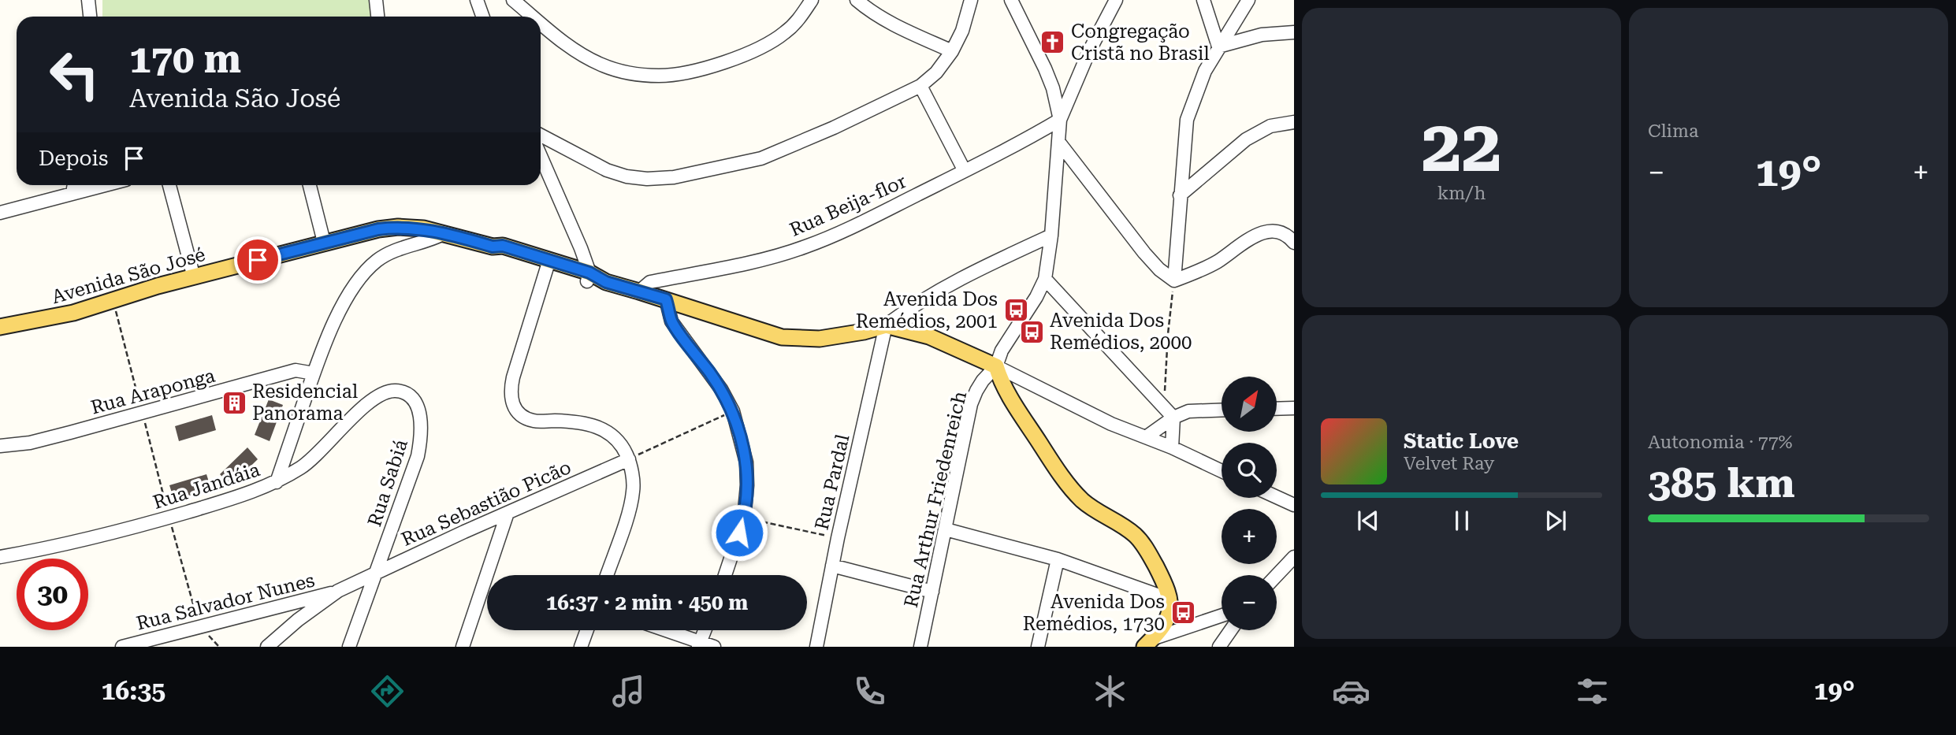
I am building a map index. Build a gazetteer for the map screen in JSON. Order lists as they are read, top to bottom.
{
  "streets": {
    "main road": ["Avenida São José"],
    "street": [
      "Rua Beija-flor",
      "Rua Araponga",
      "Rua Pardal",
      "Rua Sabiá",
      "Rua Jandáia",
      "Rua Arthur Friedenreich",
      "Rua Sebastião Picão",
      "Rua Salvador Nunes"
    ]
  },
  "crossings": [
    ["Rua Beija-flor", "Avenida São José"],
    ["Rua Beija-flor", "Rua Arthur Friedenreich"],
    ["Avenida São José", "Rua Pardal"],
    ["Avenida São José", "Rua Jandáia"],
    ["Avenida São José", "Rua Arthur Friedenreich"],
    ["Rua Araponga", "Rua Jandáia"],
    ["Rua Sabiá", "Rua Jandáia"],
    ["Rua Sabiá", "Rua Sebastião Picão"],
    ["Rua Sebastião Picão", "Rua Salvador Nunes"]
  ],
  "places": {
    "church": ["Congregação Cristã no Brasil"],
    "bus stop": ["Avenida Dos Remédios, 2001", "Avenida Dos Remédios, 2000", "Avenida Dos Remédios, 1730"],
    "building": ["Residencial Panorama"]
  },
  "north": "top right",
  "page": {
    "tile": [
      ["22", "km/h"],
      "Clima",
      ["Autonomia · 77%", "385 km"]
    ],
    "turn": ["170 m", "Avenida São José"],
    "then": "Depois",
    "heat": ["−", "19°", "+"],
    "map_buttons": ["+", "−"],
    "song": ["Static Love", "Velvet Ray"],
    "limit": "30",
    "trip": "16:37 · 2 min · 450 m",
    "tabs": ["16:35", "19°"]
  }
}
